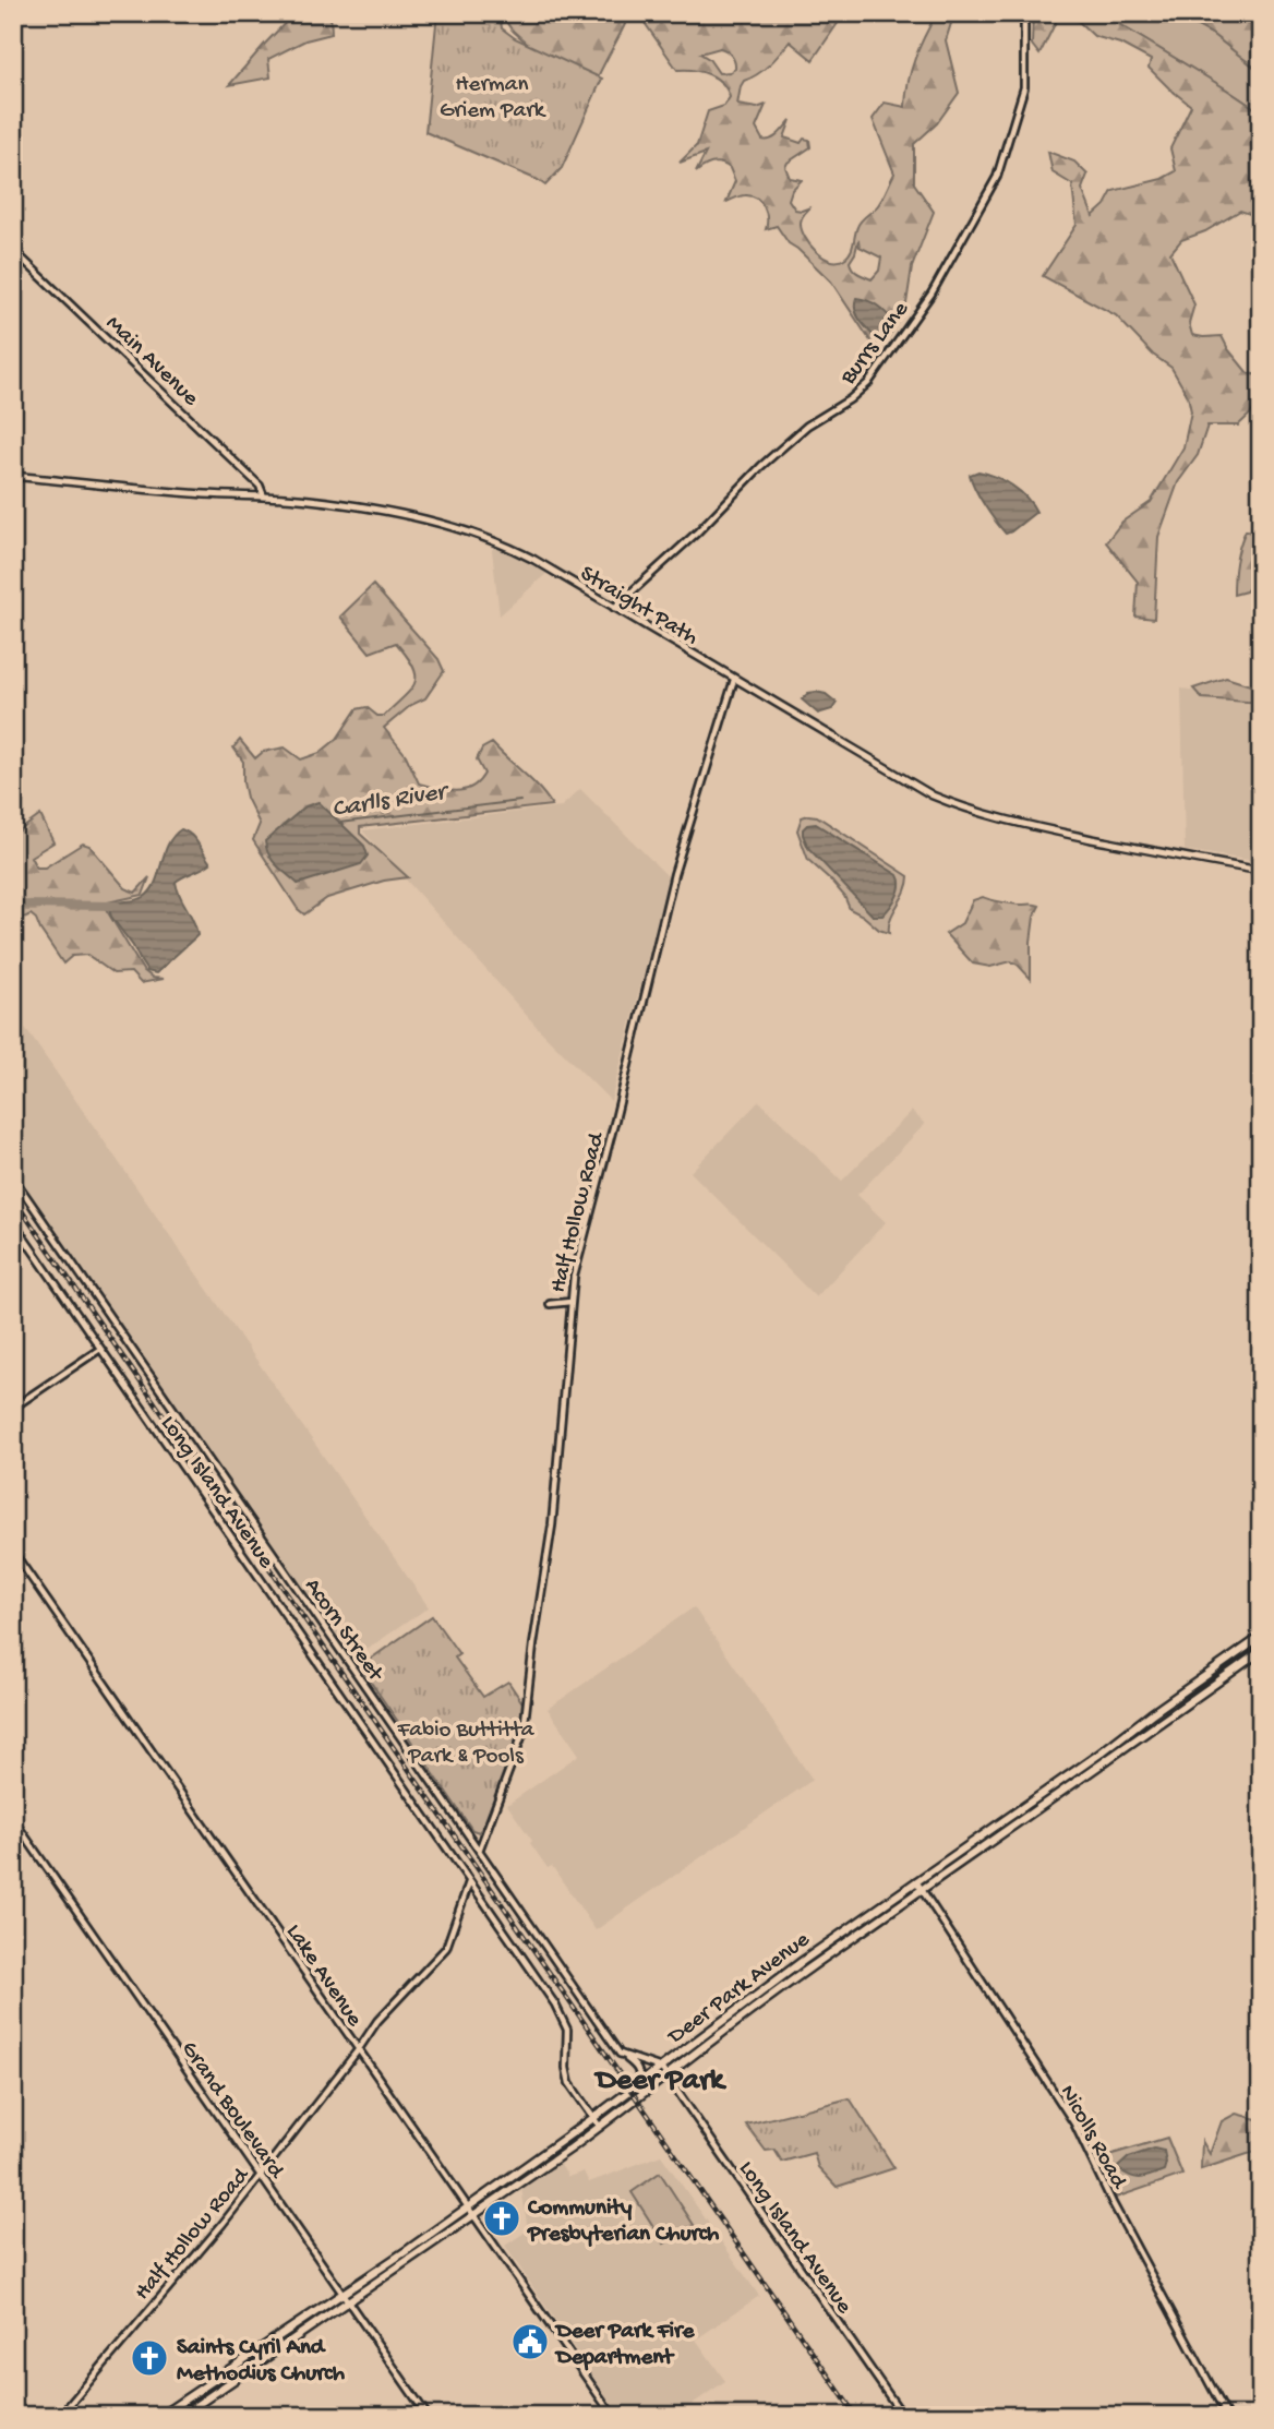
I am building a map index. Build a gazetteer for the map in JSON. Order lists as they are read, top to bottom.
{
  "streets": {
    "main road": ["Straight Path", "Deer Park Avenue"],
    "street": [
      "Burrs Lane",
      "Main Avenue",
      "Half Hollow Road",
      "Long Island Avenue",
      "Acorn Street",
      "Lake Avenue",
      "Grand Boulevard",
      "Nicolls Road"
    ]
  },
  "crossings": [
    ["Burrs Lane", "Straight Path"],
    ["Main Avenue", "Straight Path"],
    ["Straight Path", "Half Hollow Road"],
    ["Half Hollow Road", "Long Island Avenue"],
    ["Half Hollow Road", "Acorn Street"],
    ["Half Hollow Road", "Lake Avenue"],
    ["Half Hollow Road", "Grand Boulevard"],
    ["Long Island Avenue", "Deer Park Avenue"],
    ["Acorn Street", "Deer Park Avenue"],
    ["Lake Avenue", "Deer Park Avenue"],
    ["Deer Park Avenue", "Grand Boulevard"],
    ["Deer Park Avenue", "Nicolls Road"]
  ],
  "districts": ["Deer Park"],
  "water": ["Carlls River"],
  "parks": ["Herman Griem Park", "Fabio Buttitta Park & Pools"],
  "places": {
    "church": ["Community Presbyterian Church", "Saints Cyril And Methodius Church"],
    "public building": ["Deer Park Fire Department"]
  }
}
